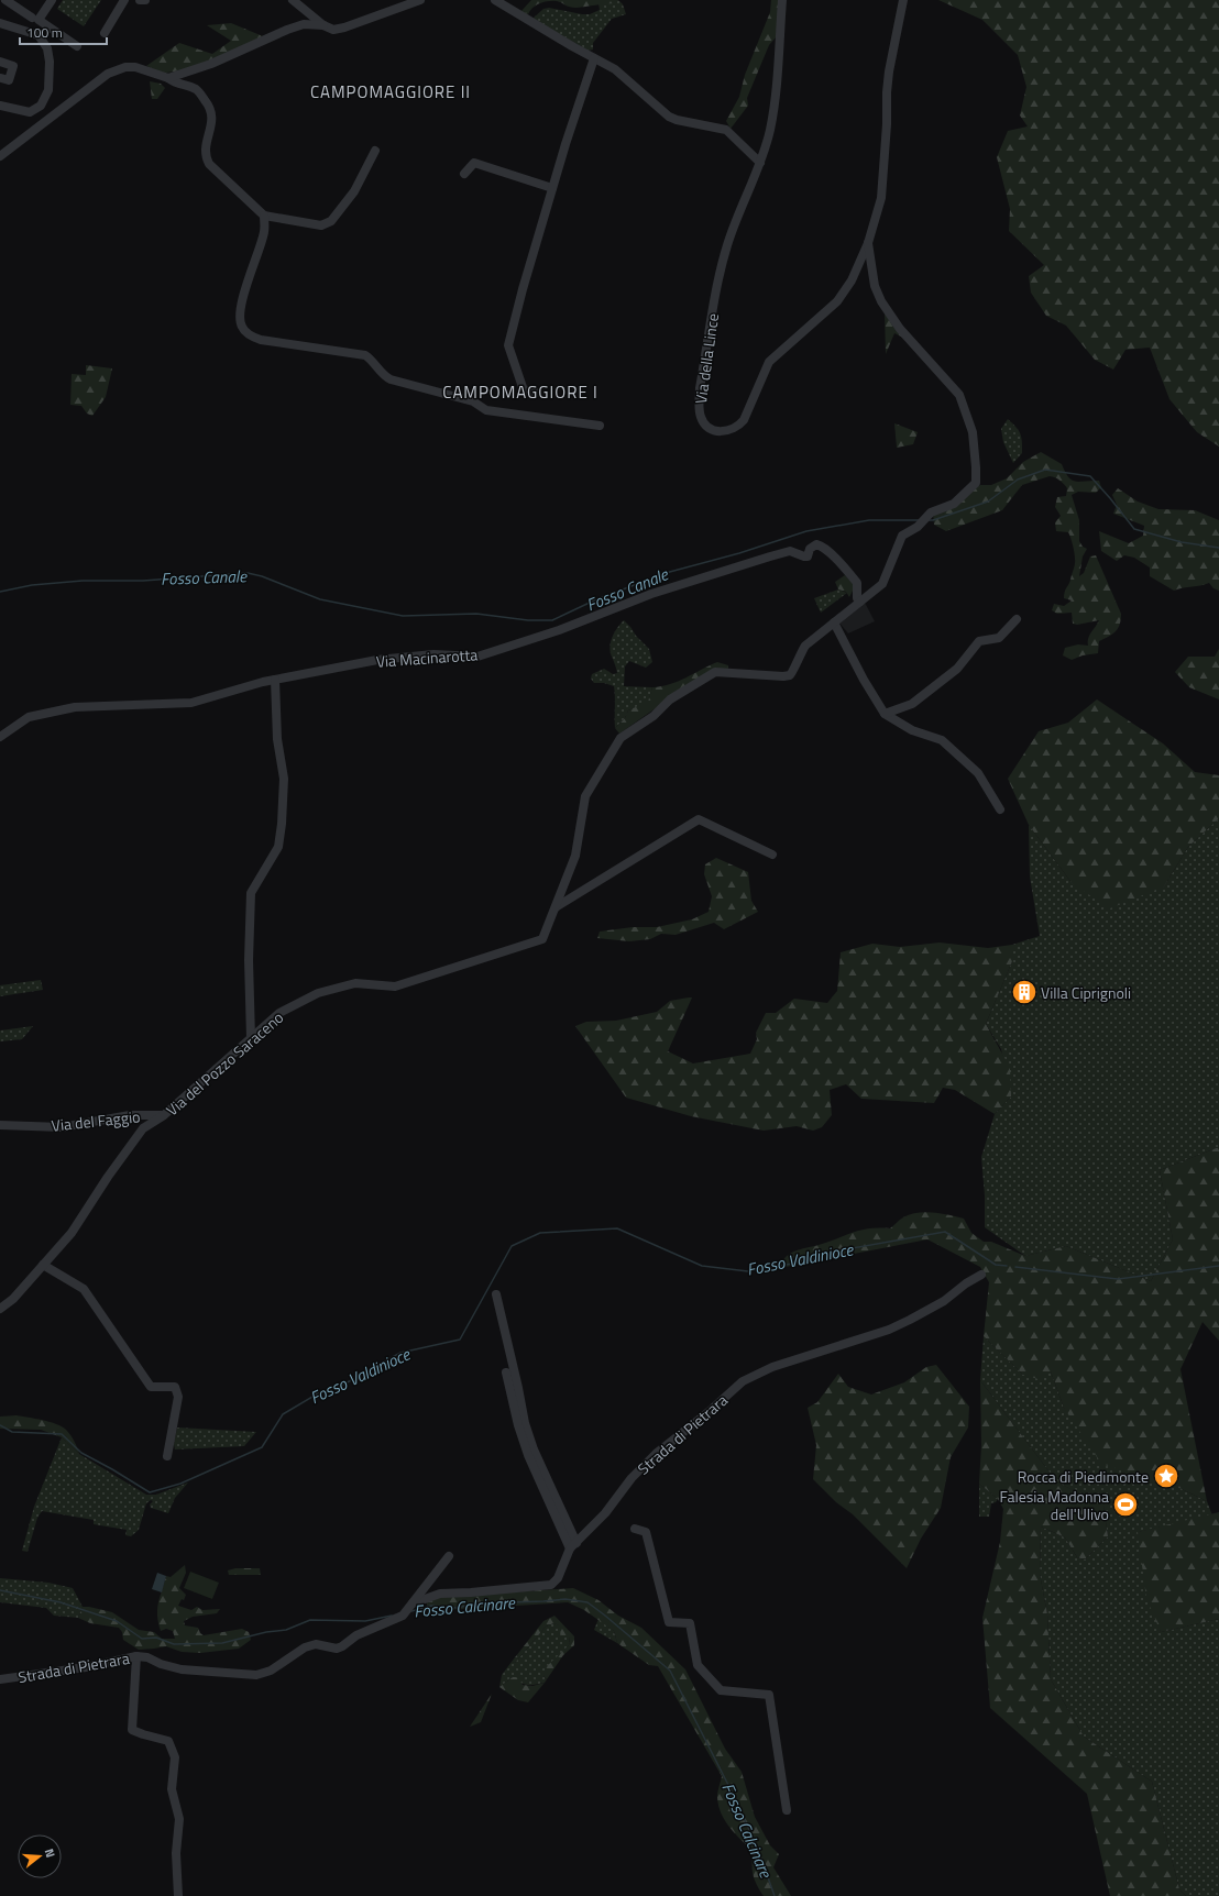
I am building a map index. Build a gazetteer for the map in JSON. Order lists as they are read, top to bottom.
{
  "streets": {
    "street": [
      "Via della Lince",
      "Via Macinarotta",
      "Via del Pozzo Saraceno",
      "Via del Faggio",
      "Strada di Pietrara"
    ]
  },
  "crossings": [
    ["Via della Lince", "Via del Pozzo Saraceno"],
    ["Via Macinarotta", "Via del Pozzo Saraceno"],
    ["Via del Pozzo Saraceno", "Via del Faggio"]
  ],
  "districts": ["CAMPOMAGGIORE II", "CAMPOMAGGIORE I"],
  "water": ["Fosso Canale", "Fosso Valdinioce", "Fosso Calcinare"],
  "places": {
    "building": ["Villa Ciprignoli"],
    "place": ["Rocca di Piedimonte"],
    "sports": ["Falesia Madonna dell'Ulivo"]
  },
  "scale_bar": "100 m",
  "north": "right"
}
